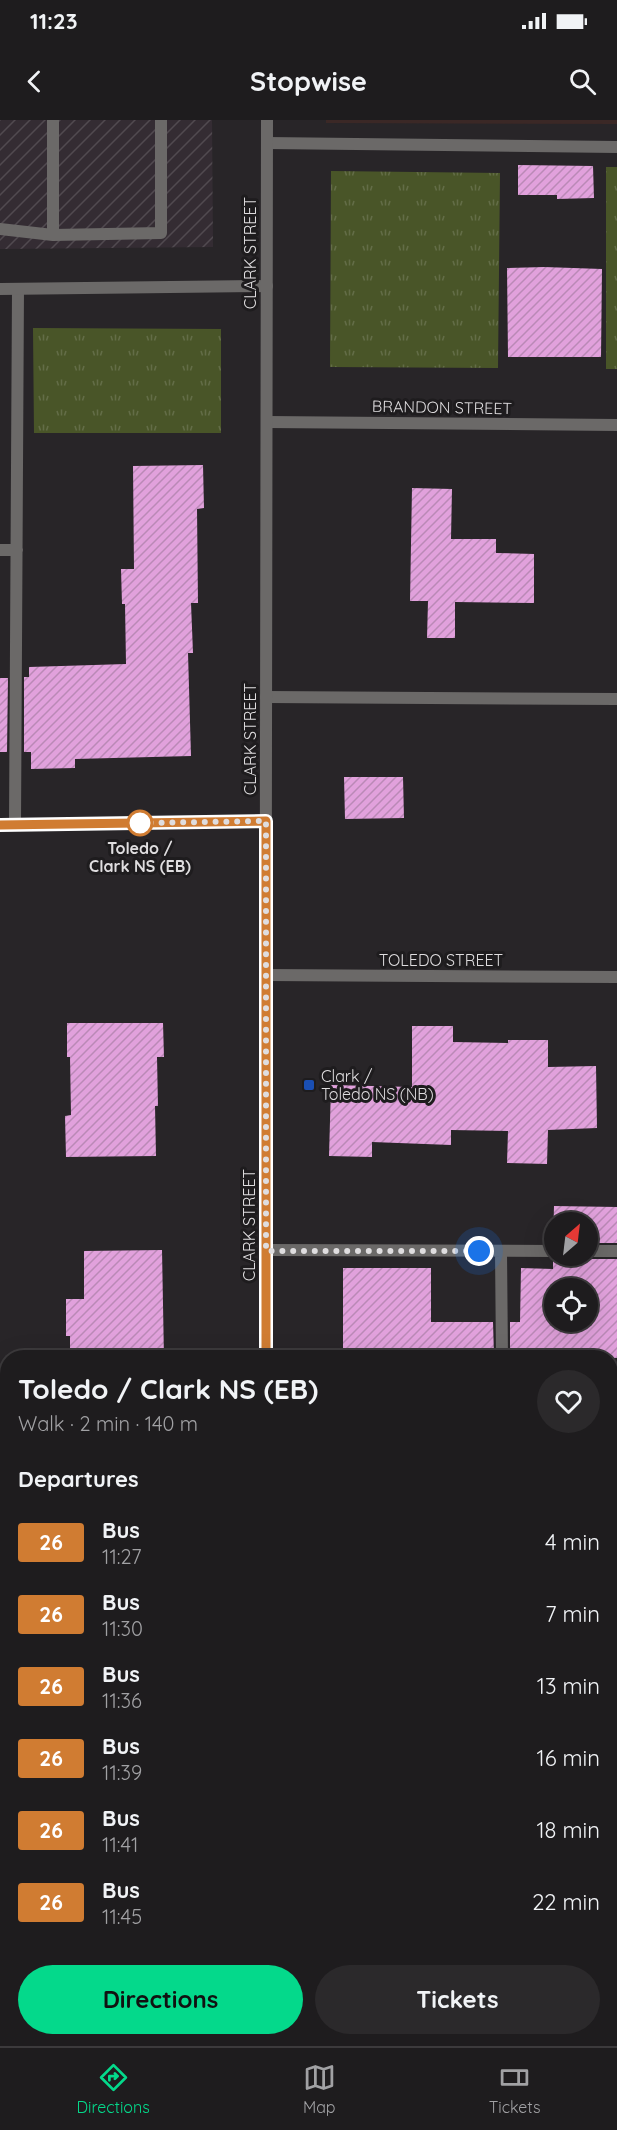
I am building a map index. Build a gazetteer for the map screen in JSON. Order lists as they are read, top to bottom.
{
  "streets": {
    "street": ["CLARK STREET", "BRANDON STREET", "TOLEDO STREET"]
  },
  "crossings": [
    ["CLARK STREET", "BRANDON STREET"],
    ["CLARK STREET", "TOLEDO STREET"]
  ],
  "places": {
    "other": ["Toledo / Clark NS (EB)"],
    "transit": ["Clark / Toledo NS (NB)"]
  },
  "lines": ["bus line 26"],
  "north": "top right",
  "page": {
    "status": "11:23",
    "header": "Stopwise",
    "heading": [
      ["Toledo / Clark NS (EB)", "Walk · 2 min · 140 m"],
      "Departures"
    ],
    "list": [
      {
        "mark": "26",
        "name": "Bus",
        "note": "11:27",
        "value": "4 min"
      },
      {
        "mark": "26",
        "name": "Bus",
        "note": "11:30",
        "value": "7 min"
      },
      {
        "mark": "26",
        "name": "Bus",
        "note": "11:36",
        "value": "13 min"
      },
      {
        "mark": "26",
        "name": "Bus",
        "note": "11:39",
        "value": "16 min"
      },
      {
        "mark": "26",
        "name": "Bus",
        "note": "11:41",
        "value": "18 min"
      },
      {
        "mark": "26",
        "name": "Bus",
        "note": "11:45",
        "value": "22 min"
      }
    ],
    "buttons": ["Directions", "Tickets"],
    "tabs": ["Directions", "Map", "Tickets"]
  }
}
